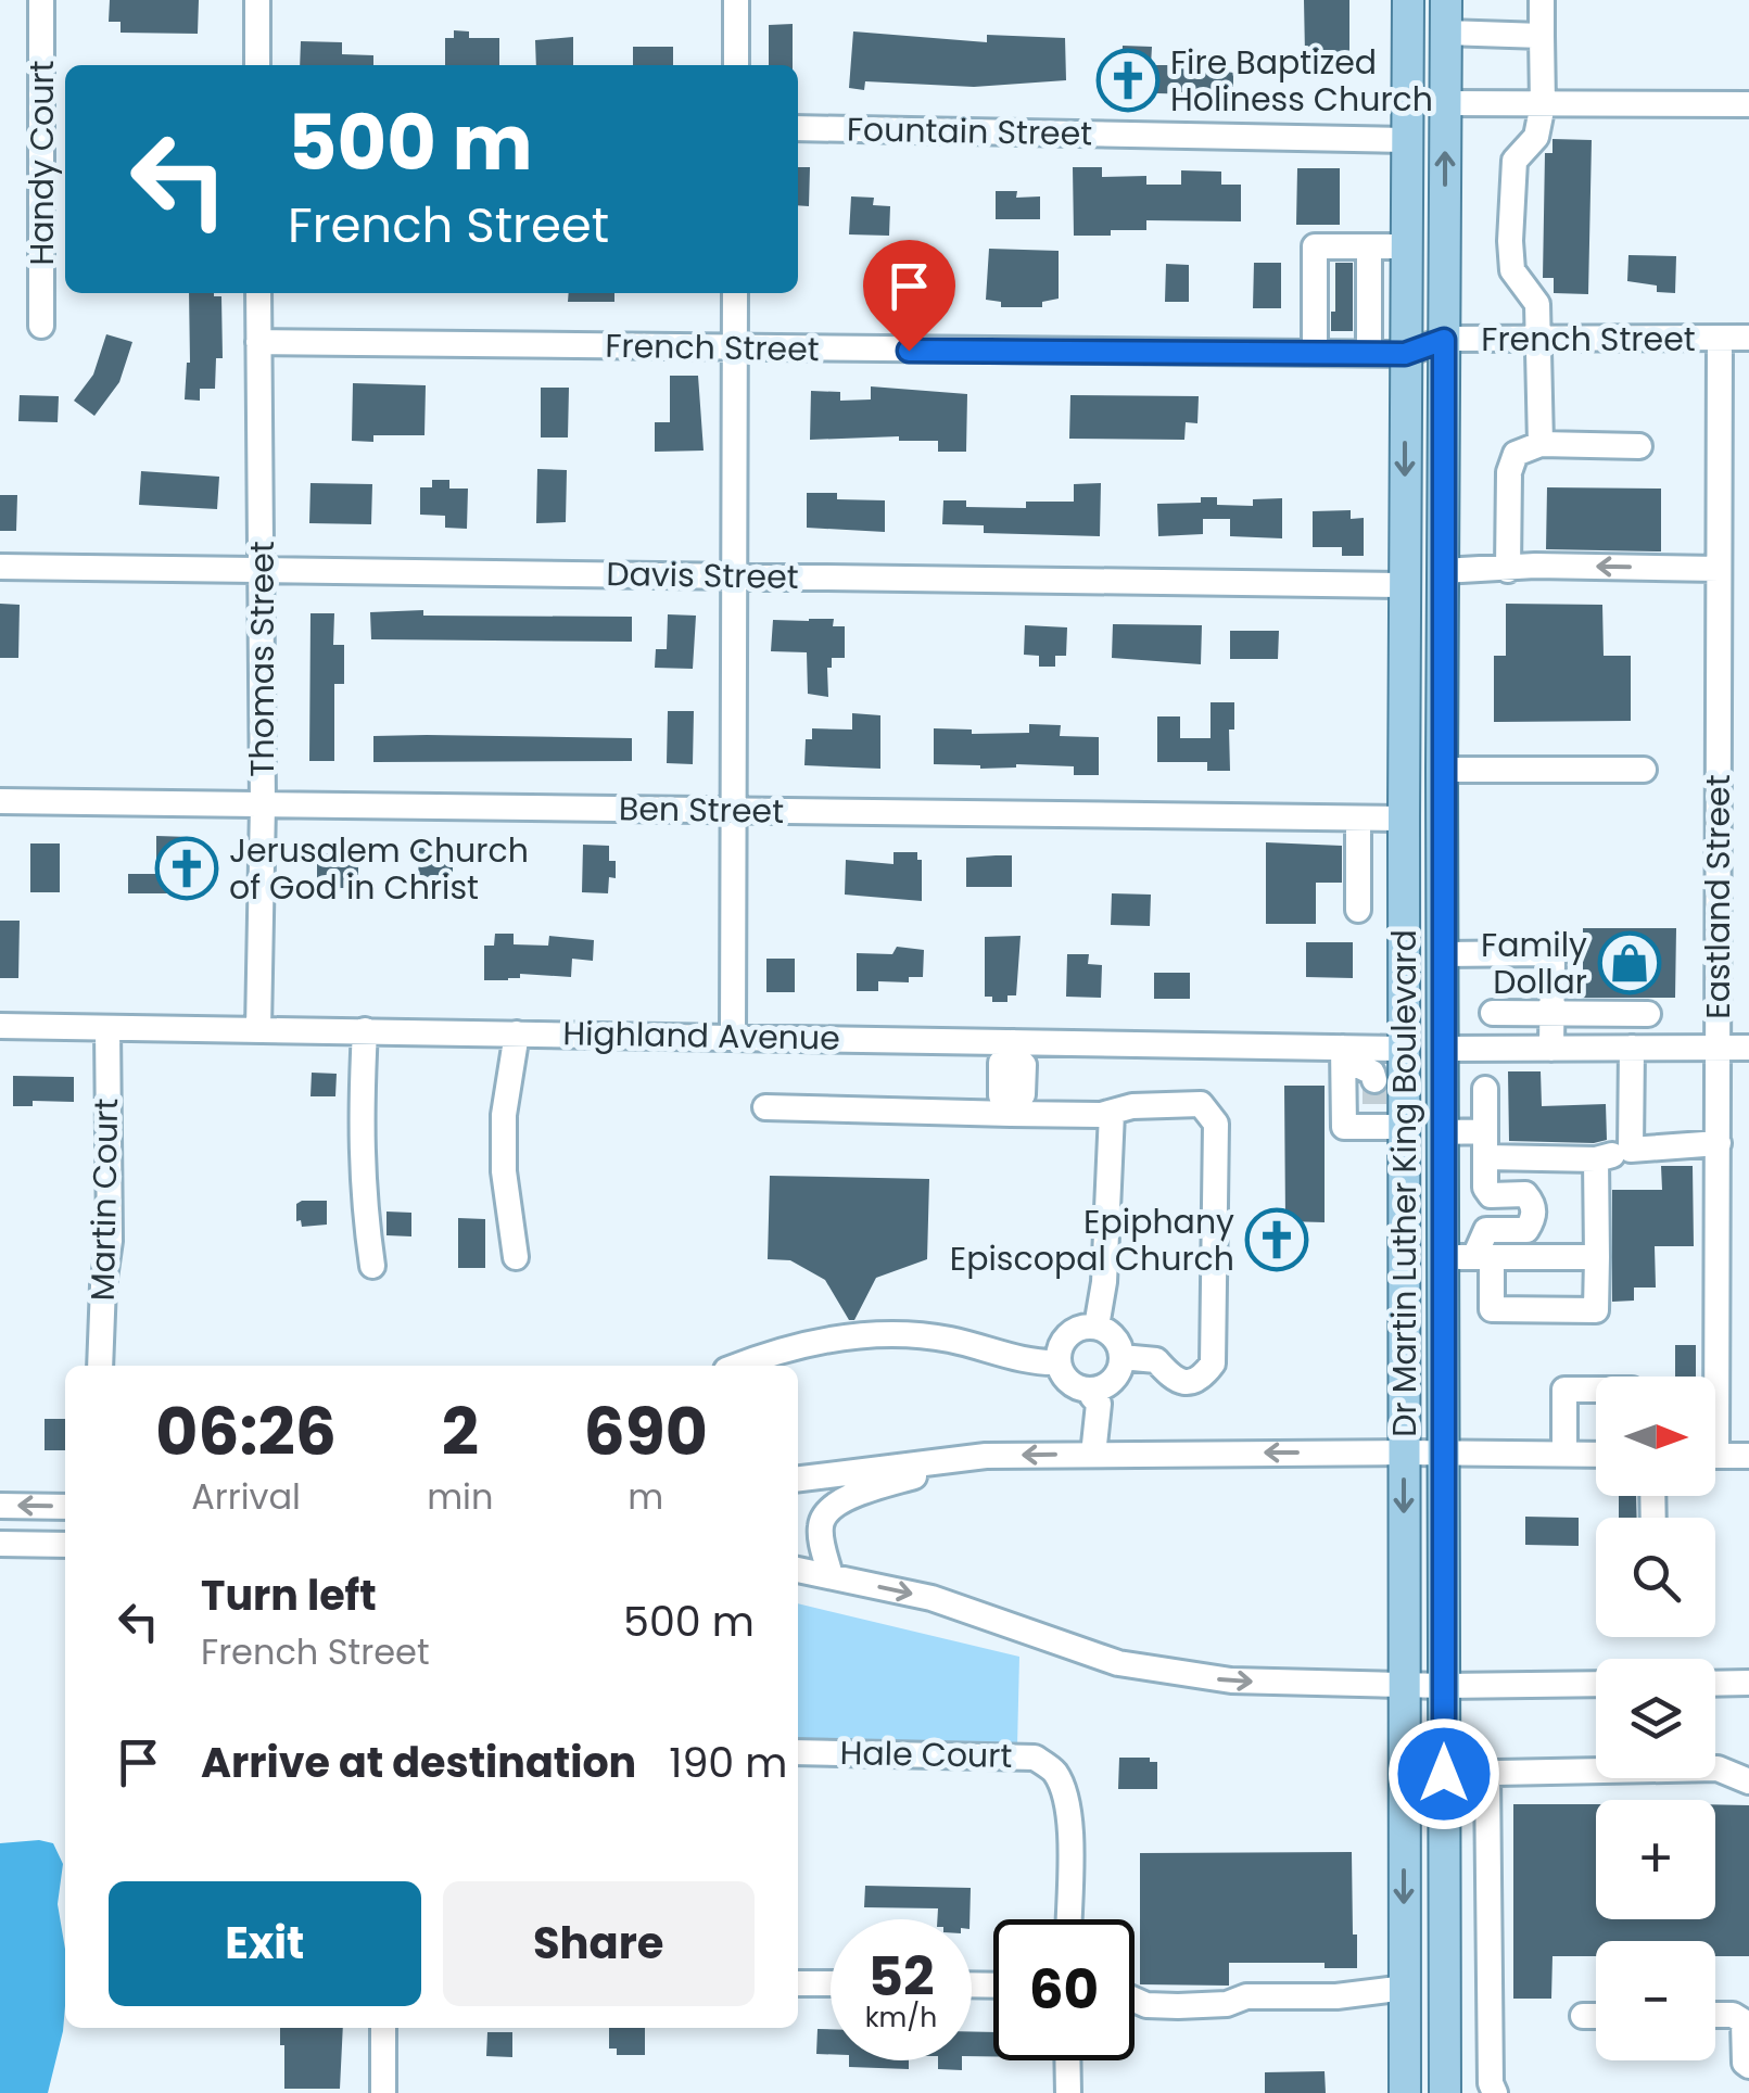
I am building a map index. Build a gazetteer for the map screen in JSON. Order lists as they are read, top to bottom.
{
  "streets": {
    "main road": ["Dr Martin Luther King Boulevard"],
    "street": [
      "Fountain Street",
      "Handy Court",
      "French Street",
      "Davis Street",
      "Thomas Street",
      "Ben Street",
      "Eastland Street",
      "Highland Avenue",
      "Martin Court",
      "Hale Court"
    ]
  },
  "crossings": [
    ["Fountain Street", "Dr Martin Luther King Boulevard"],
    ["French Street", "Thomas Street"],
    ["French Street", "Eastland Street"],
    ["French Street", "Dr Martin Luther King Boulevard"],
    ["Davis Street", "Thomas Street"],
    ["Davis Street", "Dr Martin Luther King Boulevard"],
    ["Thomas Street", "Ben Street"],
    ["Thomas Street", "Highland Avenue"],
    ["Ben Street", "Dr Martin Luther King Boulevard"],
    ["Highland Avenue", "Dr Martin Luther King Boulevard"],
    ["Highland Avenue", "Martin Court"]
  ],
  "places": {
    "church": ["Fire Baptized Holiness Church", "Jerusalem Church of God in Christ", "Epiphany Episcopal Church"],
    "shop": ["Family Dollar"]
  },
  "north": "right",
  "page": {
    "turn": ["500 m", "French Street"],
    "eta": [
      "06:26",
      "Arrival",
      "2",
      "min",
      "690",
      "m"
    ],
    "map_buttons": ["+", "−"],
    "list": [
      {
        "name": "Turn left",
        "note": "French Street",
        "value": "500 m"
      },
      {
        "name": "Arrive at destination",
        "value": "190 m"
      }
    ],
    "buttons": ["Exit", "Share"],
    "speed": "52 km/h",
    "limit": "60"
  }
}
